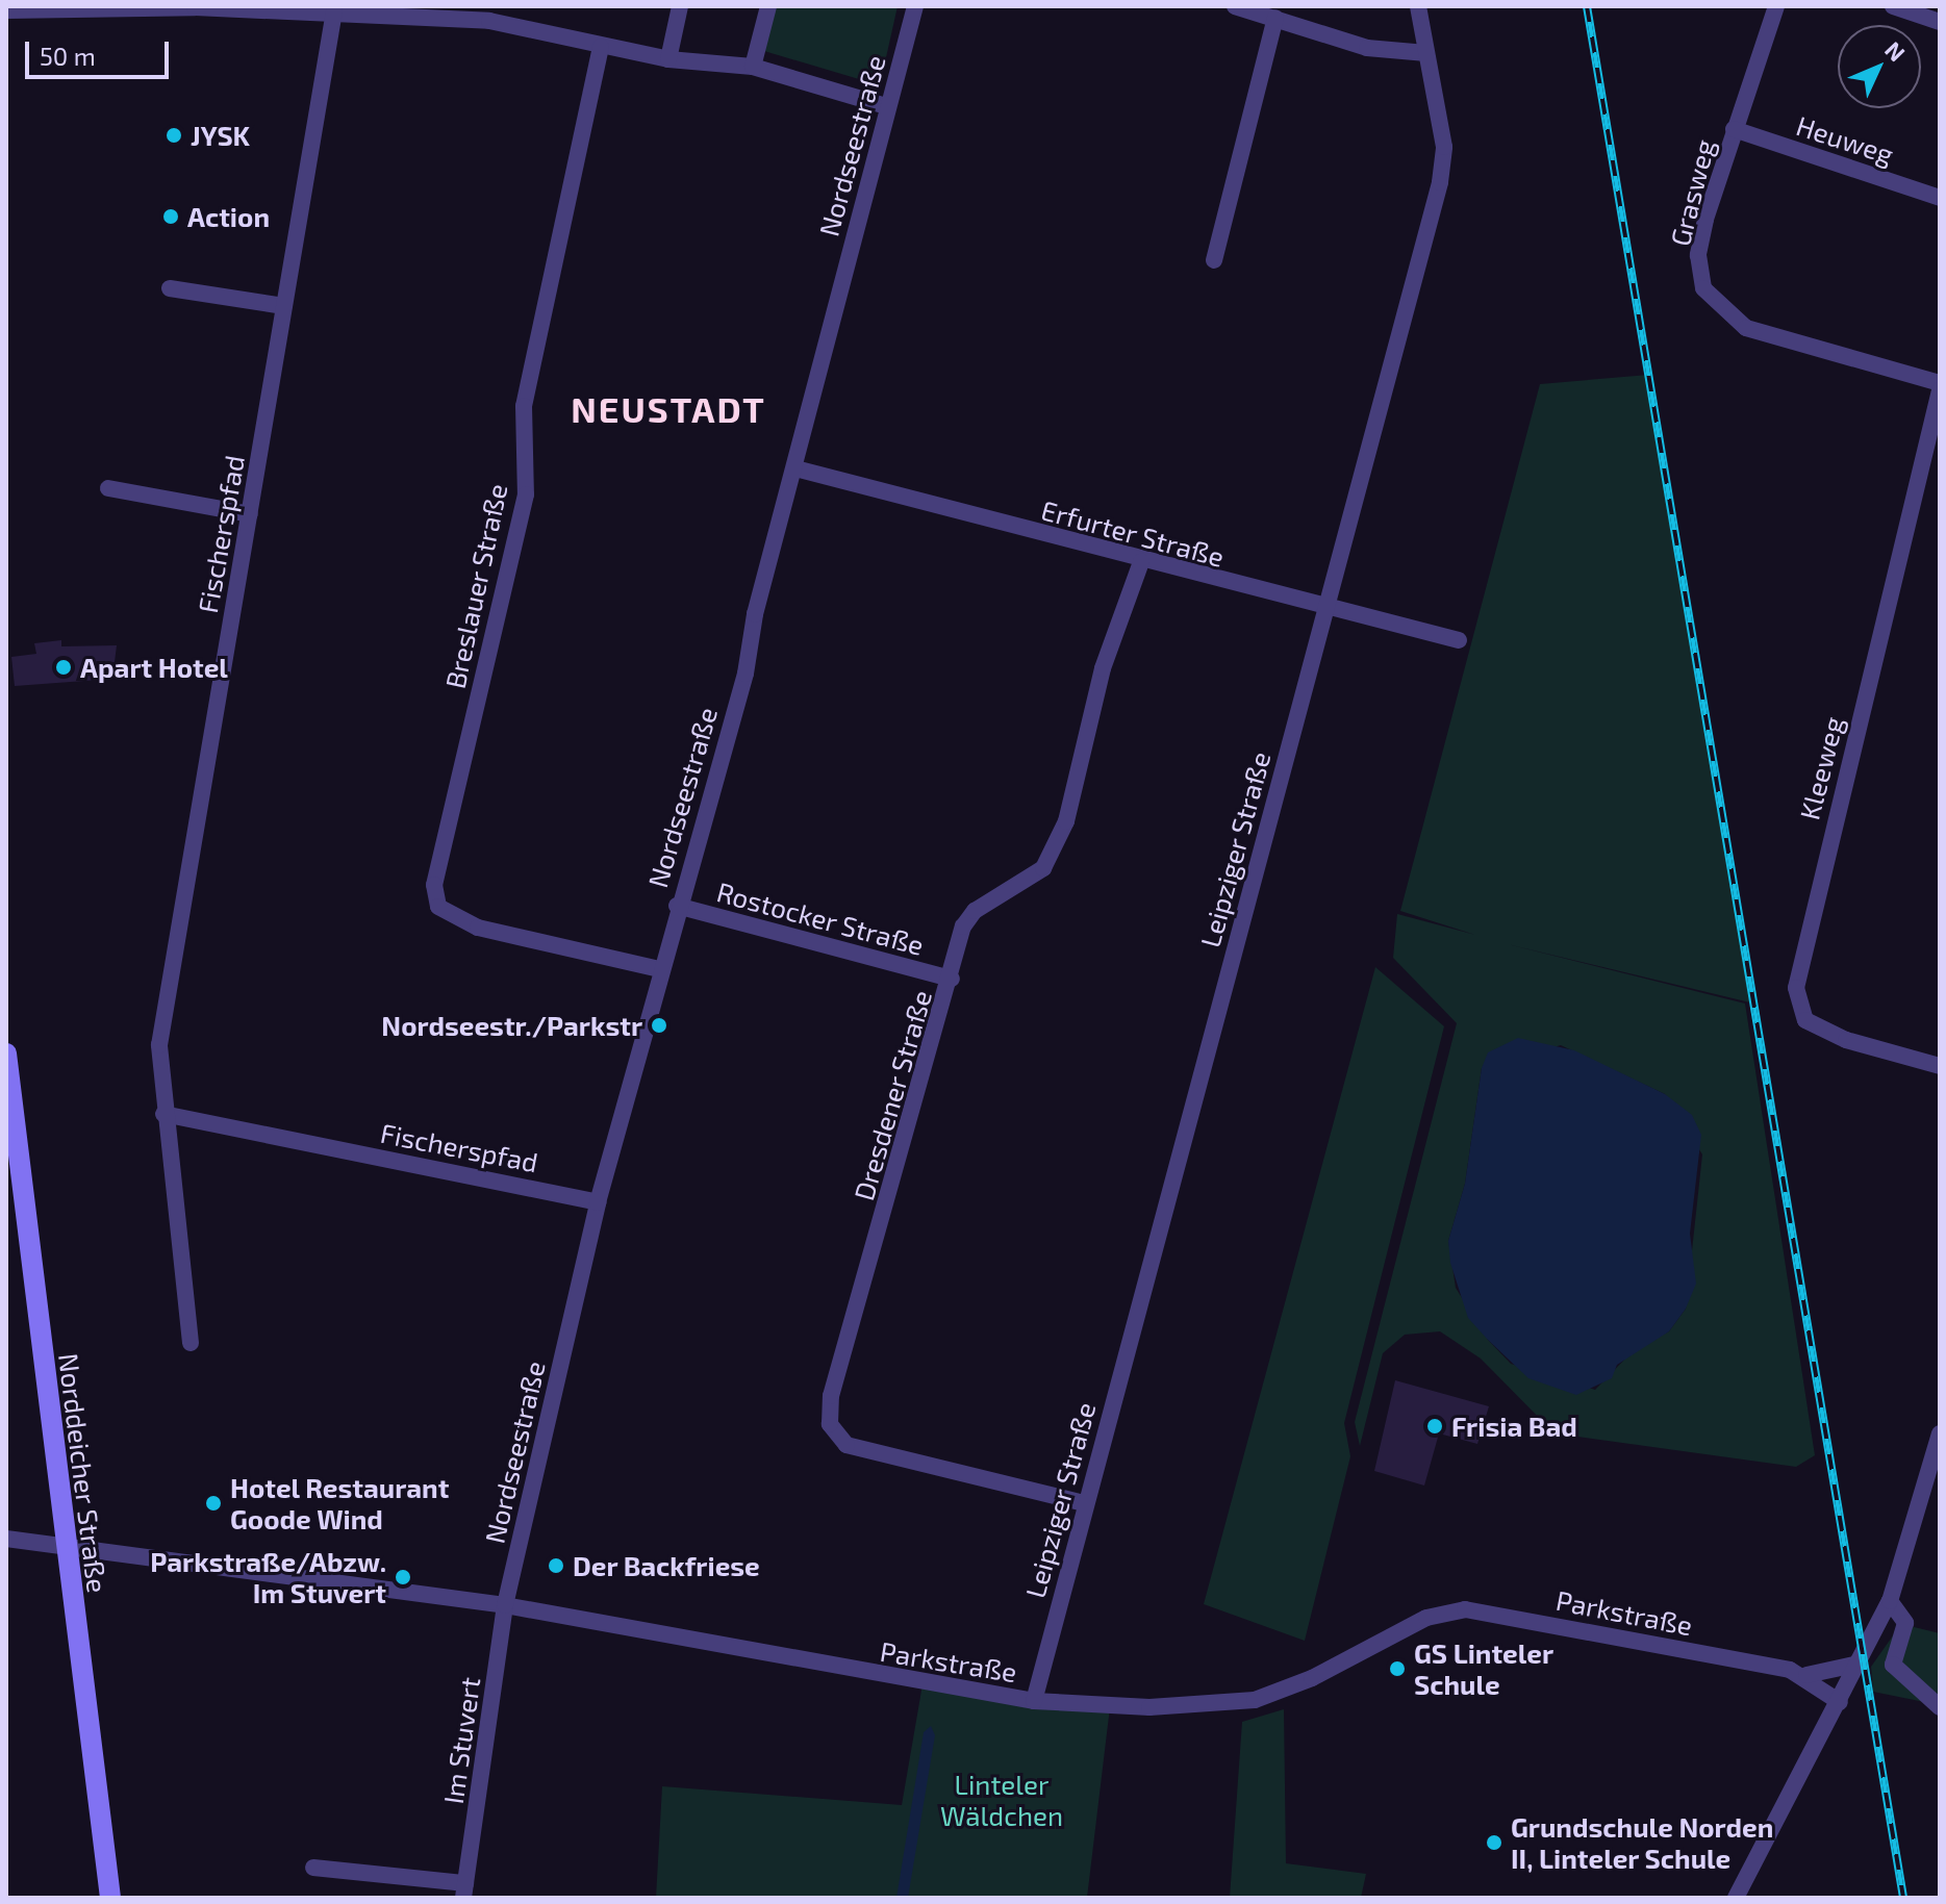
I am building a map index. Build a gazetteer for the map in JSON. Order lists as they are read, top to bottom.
{
  "streets": {
    "main road": ["Norddeicher Straße"],
    "street": [
      "Heuweg",
      "Nordseestraße",
      "Grasweg",
      "Erfurter Straße",
      "Fischerspfad",
      "Breslauer Straße",
      "Kleeweg",
      "Leipziger Straße",
      "Rostocker Straße",
      "Dresdener Straße",
      "Parkstraße",
      "Im Stuvert"
    ]
  },
  "crossings": [
    ["Heuweg", "Grasweg"],
    ["Nordseestraße", "Erfurter Straße"],
    ["Nordseestraße", "Fischerspfad"],
    ["Nordseestraße", "Breslauer Straße"],
    ["Nordseestraße", "Rostocker Straße"],
    ["Nordseestraße", "Parkstraße"],
    ["Nordseestraße", "Im Stuvert"],
    ["Erfurter Straße", "Leipziger Straße"],
    ["Erfurter Straße", "Dresdener Straße"],
    ["Leipziger Straße", "Dresdener Straße"],
    ["Leipziger Straße", "Parkstraße"],
    ["Rostocker Straße", "Dresdener Straße"],
    ["Norddeicher Straße", "Parkstraße"],
    ["Parkstraße", "Im Stuvert"]
  ],
  "districts": ["NEUSTADT"],
  "parks": ["Linteler Wäldchen"],
  "places": [
    "JYSK",
    "Action",
    "Apart Hotel",
    "Nordseestr./Parkstr",
    "Frisia Bad",
    "Hotel Restaurant Goode Wind",
    "Der Backfriese",
    "Parkstraße/Abzw. Im Stuvert",
    "GS Linteler Schule",
    "Grundschule Norden II, Linteler Schule"
  ],
  "scale_bar": "50 m",
  "north": "top right"
}
